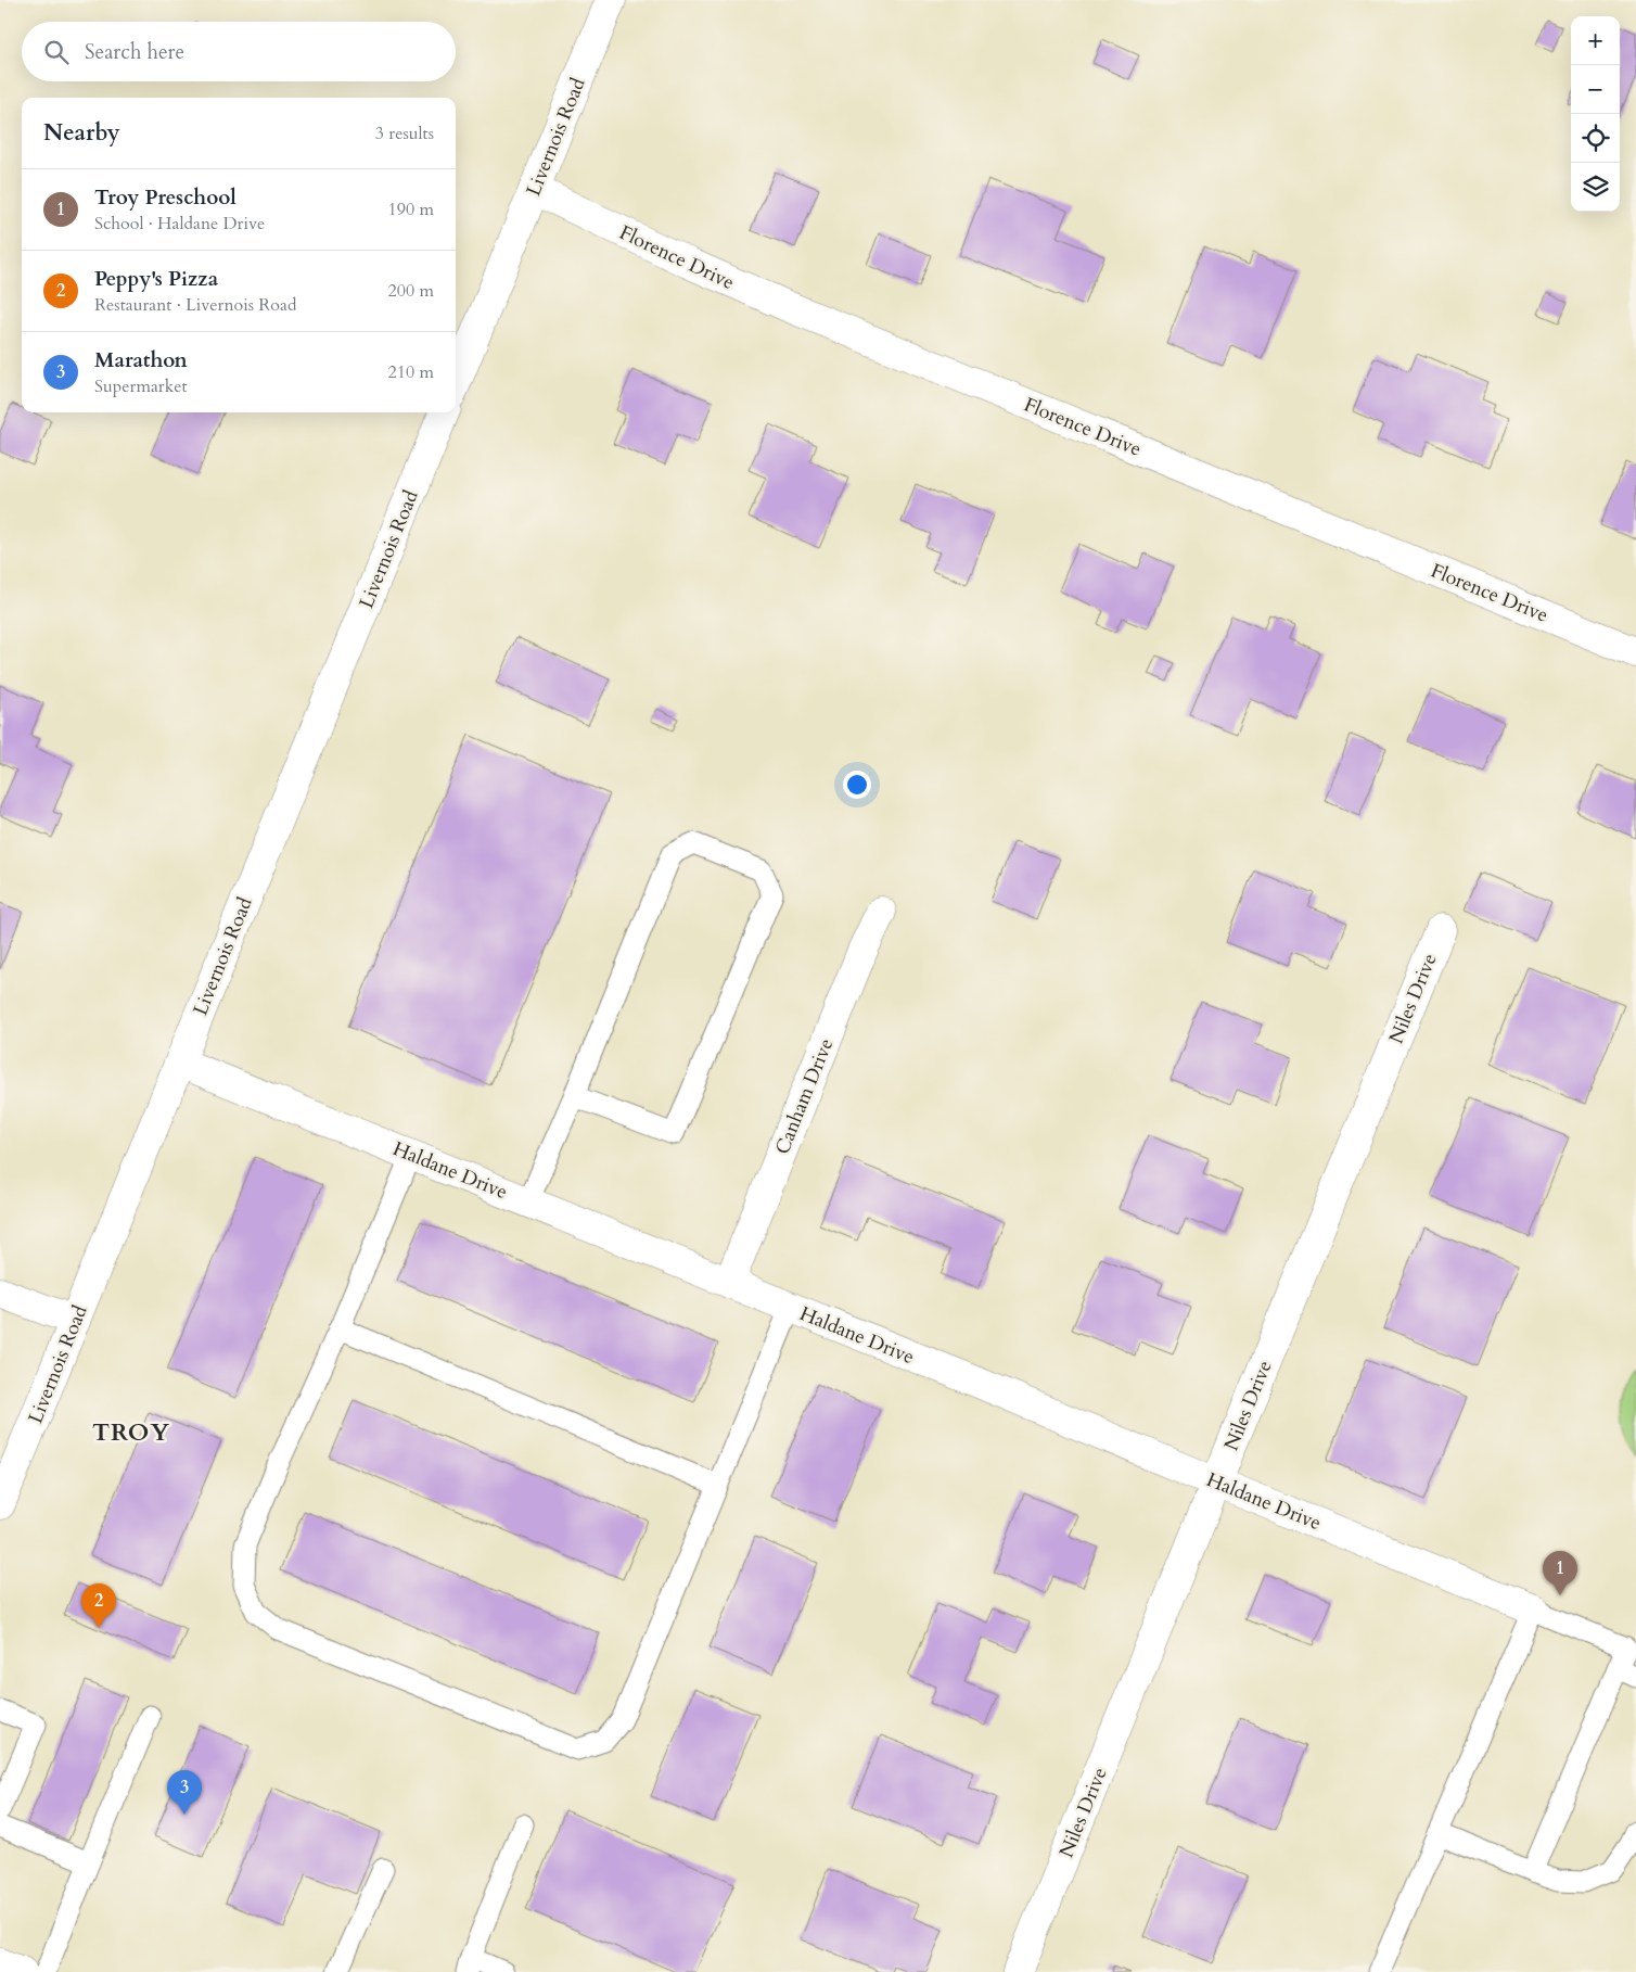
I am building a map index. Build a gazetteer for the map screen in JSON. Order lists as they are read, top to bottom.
{
  "streets": {
    "street": [
      "Livernois Road",
      "Florence Drive",
      "Niles Drive",
      "Canham Drive",
      "Haldane Drive"
    ]
  },
  "crossings": [
    ["Livernois Road", "Florence Drive"],
    ["Livernois Road", "Haldane Drive"],
    ["Niles Drive", "Haldane Drive"],
    ["Canham Drive", "Haldane Drive"]
  ],
  "districts": ["TROY"],
  "page": {
    "map_buttons": ["+", "−"],
    "search": "Search here",
    "heading": ["Nearby", "3 results"],
    "list": [
      {
        "mark": "1",
        "name": "Troy Preschool",
        "note": "School · Haldane Drive",
        "value": "190 m"
      },
      {
        "mark": "2",
        "name": "Peppy's Pizza",
        "note": "Restaurant · Livernois Road",
        "value": "200 m"
      },
      {
        "mark": "3",
        "name": "Marathon",
        "note": "Supermarket",
        "value": "210 m"
      }
    ],
    "pins": ["1", "2", "3"]
  }
}
